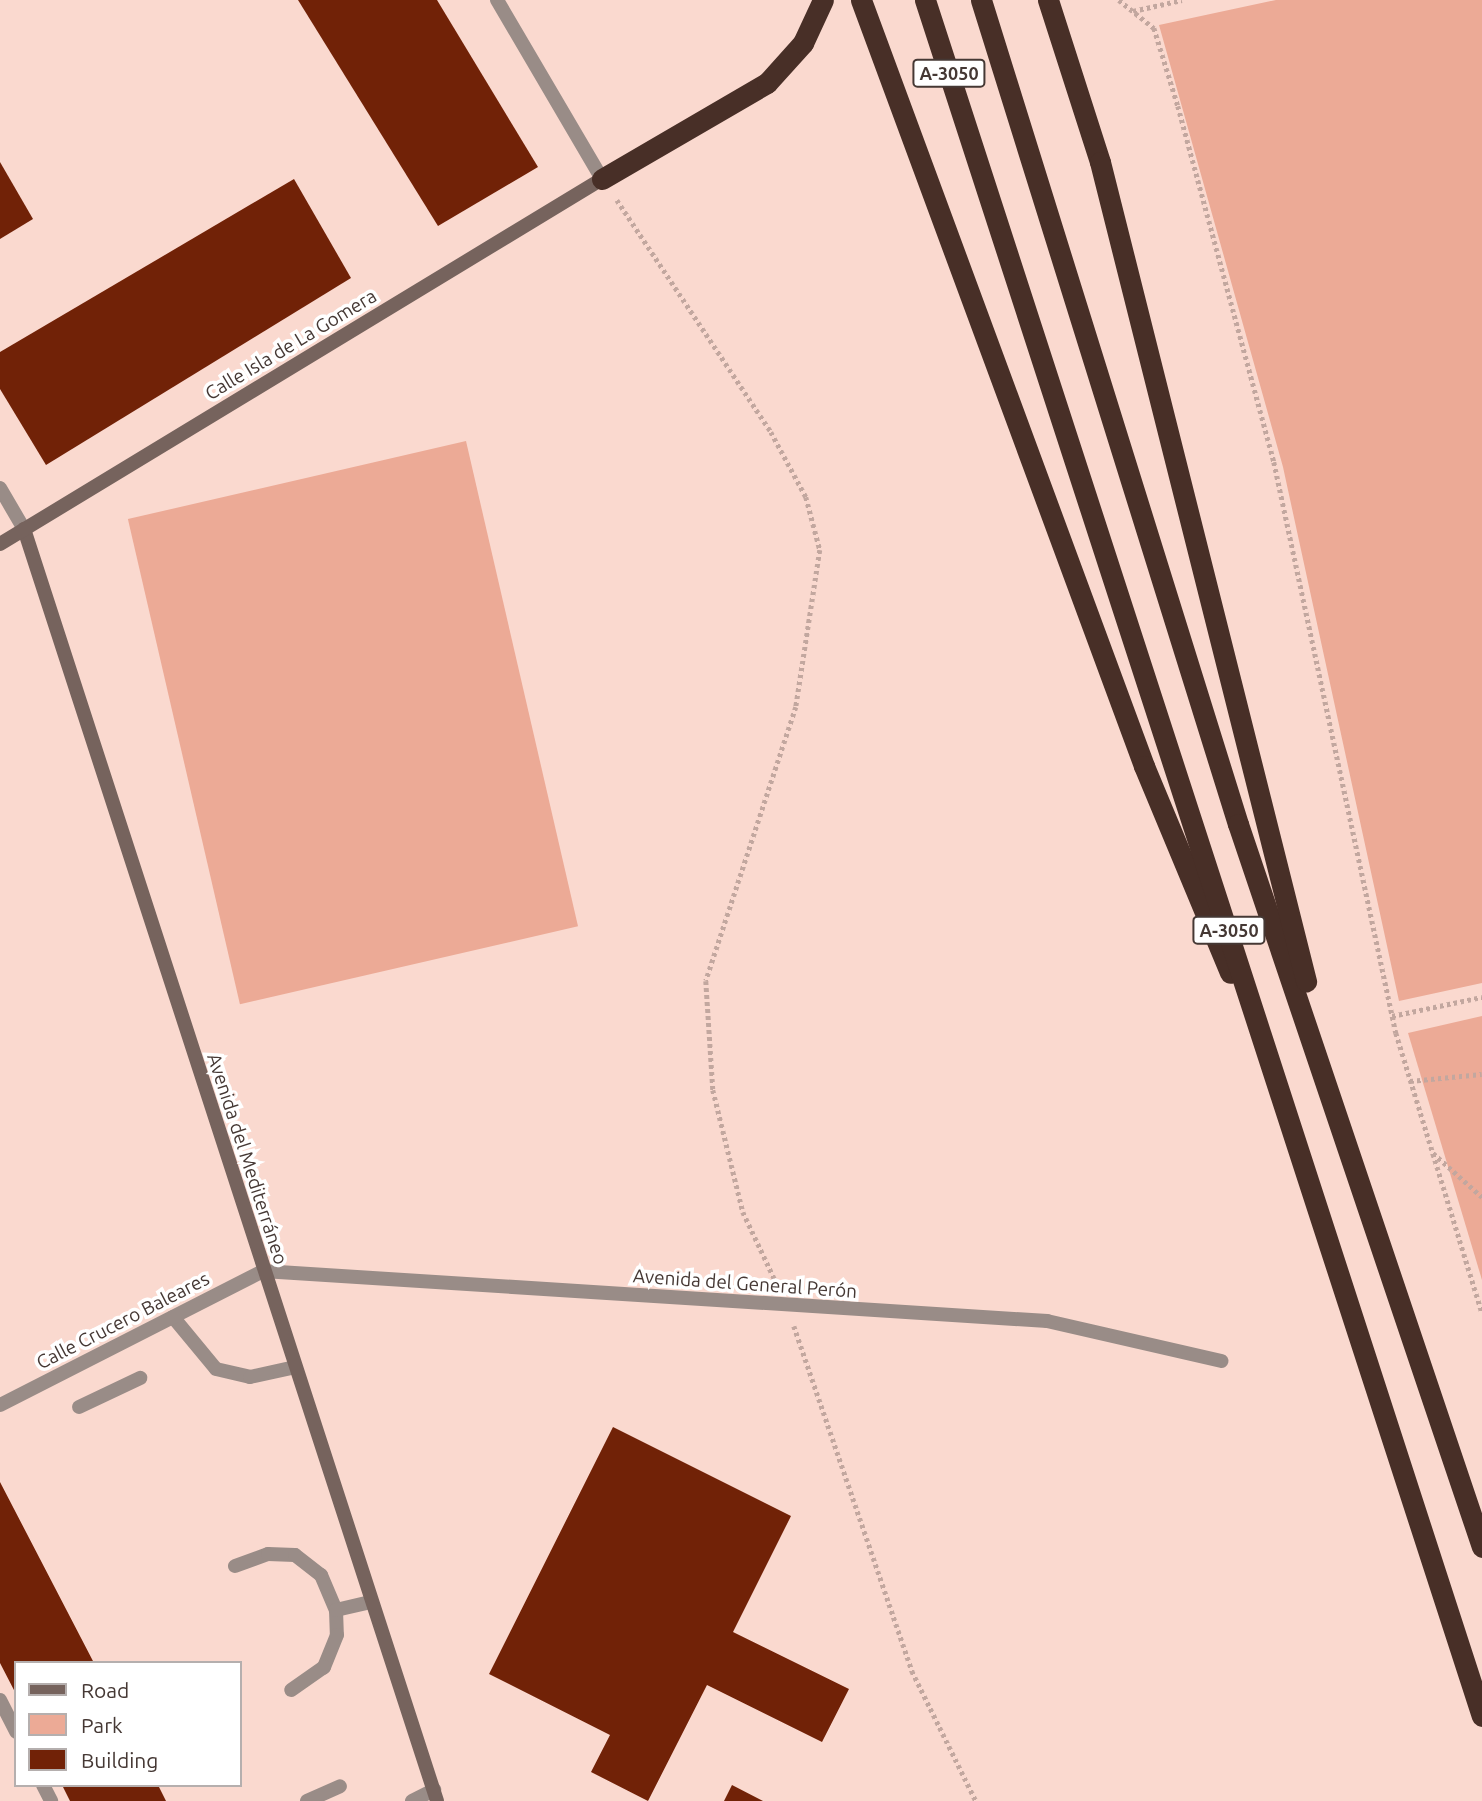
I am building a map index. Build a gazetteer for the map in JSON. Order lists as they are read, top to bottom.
{
  "streets": {
    "highway": ["A-3050"],
    "main road": ["Calle Isla de La Gomera", "Avenida del Mediterráneo"],
    "street": ["Avenida del General Perón", "Calle Crucero Baleares"]
  },
  "crossings": [
    ["Calle Isla de La Gomera", "Avenida del Mediterráneo"],
    ["Avenida del Mediterráneo", "Avenida del General Perón"],
    ["Avenida del Mediterráneo", "Calle Crucero Baleares"],
    ["Avenida del General Perón", "Calle Crucero Baleares"]
  ],
  "legend": ["Road", "Park", "Building"]
}
